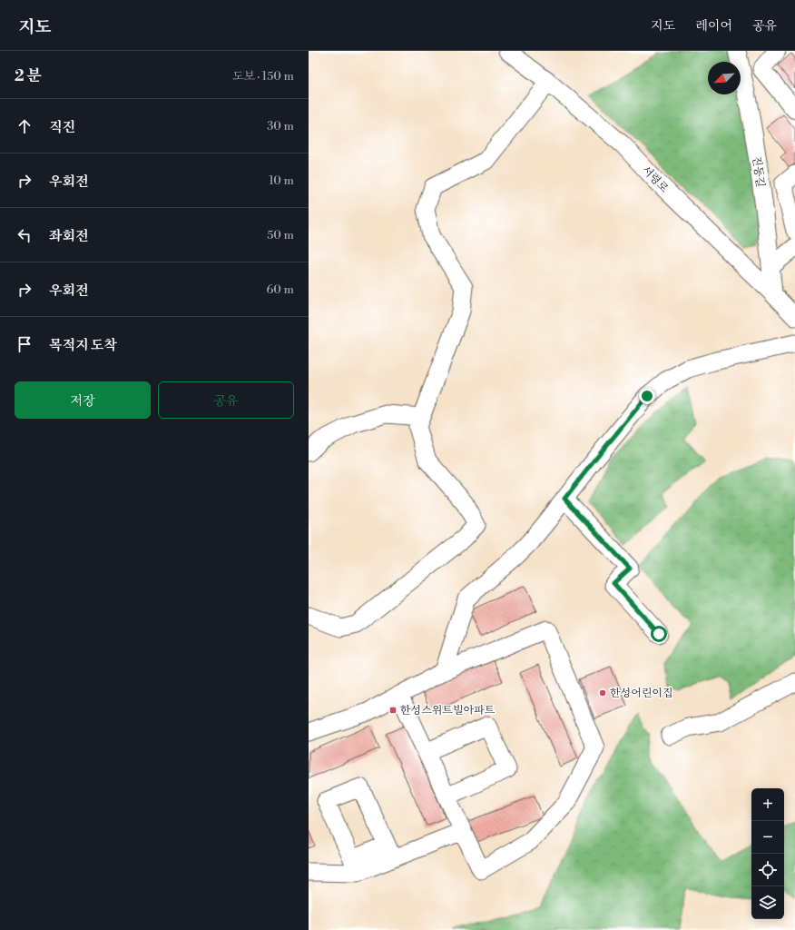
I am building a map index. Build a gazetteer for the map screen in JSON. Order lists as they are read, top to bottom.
{
  "streets": {
    "street": ["진동길", "서령로"]
  },
  "crossings": [
    ["진동길", "서령로"]
  ],
  "places": {
    "other": ["한성어린이집"],
    "transit": ["한성스위트빌아파트"]
  },
  "north": "bottom left",
  "page": {
    "header": "지도",
    "nav": ["지도", "레이어", "공유"],
    "heading": ["2 분", "도보 · 150 m"],
    "list": [
      ["직진", "30 m"],
      ["우회전", "10 m"],
      ["좌회전", "50 m"],
      ["우회전", "60 m"],
      "목적지 도착"
    ],
    "buttons": ["저장", "공유"],
    "map_buttons": ["+", "−"]
  }
}
